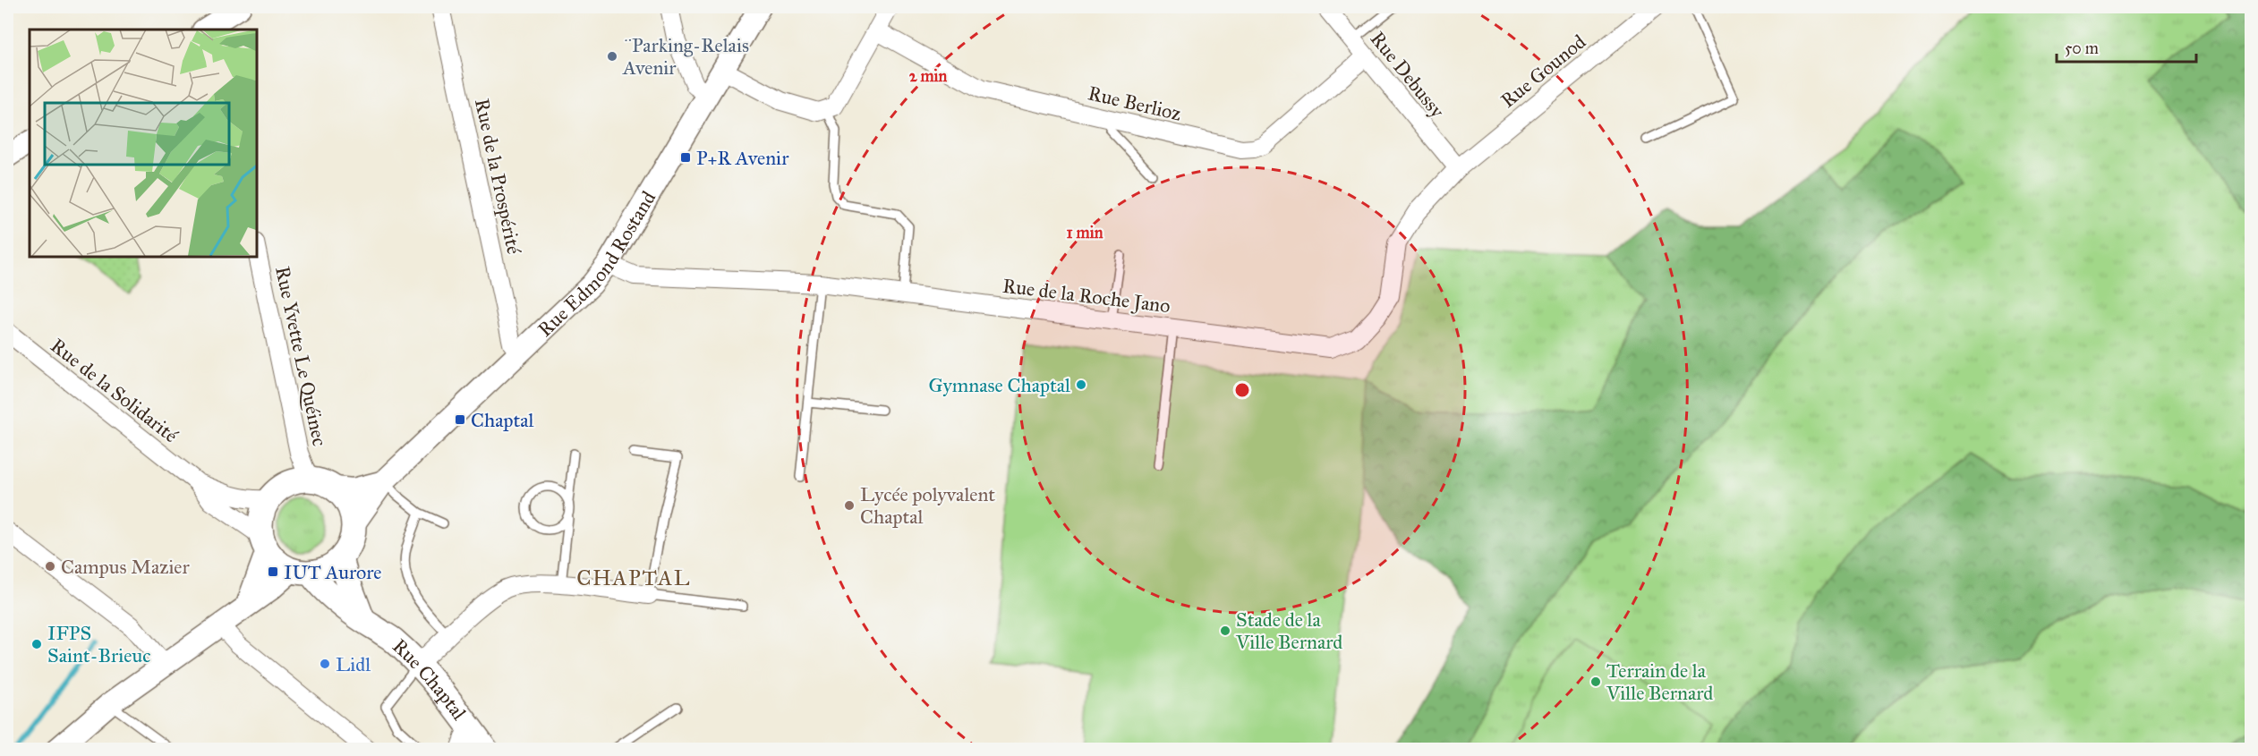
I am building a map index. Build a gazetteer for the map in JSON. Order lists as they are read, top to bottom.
{
  "streets": {
    "main road": ["Rue Chaptal"],
    "street": [
      "Rue Gounod",
      "Rue Debussy",
      "Rue Berlioz",
      "Rue de la Prospérité",
      "Rue Edmond Rostand",
      "Rue de la Roche Jano",
      "Rue Yvette Le Quéinec",
      "Rue de la Solidarité"
    ]
  },
  "crossings": [
    ["Rue Gounod", "Rue Debussy"],
    ["Rue Gounod", "Rue de la Roche Jano"],
    ["Rue Debussy", "Rue Berlioz"],
    ["Rue Debussy", "Rue de la Roche Jano"],
    ["Rue de la Prospérité", "Rue Edmond Rostand"],
    ["Rue Edmond Rostand", "Rue de la Roche Jano"],
    ["Rue Edmond Rostand", "Rue Yvette Le Quéinec"],
    ["Rue Edmond Rostand", "Rue de la Solidarité"],
    ["Rue Edmond Rostand", "Rue Chaptal"],
    ["Rue Yvette Le Quéinec", "Rue de la Solidarité"],
    ["Rue Yvette Le Quéinec", "Rue Chaptal"],
    ["Rue de la Solidarité", "Rue Chaptal"]
  ],
  "districts": ["CHAPTAL"],
  "places": {
    "other": [
      "¨Parking-Relais Avenir",
      "Gymnase Chaptal",
      "Lycée polyvalent Chaptal",
      "Campus Mazier",
      "Stade de la Ville Bernard",
      "IFPS Saint-Brieuc",
      "Lidl",
      "Terrain de la Ville Bernard"
    ],
    "transit": ["P+R Avenir", "Chaptal", "IUT Aurore"]
  },
  "scale_bar": "50 m",
  "rings": ["2 min", "1 min"]
}
